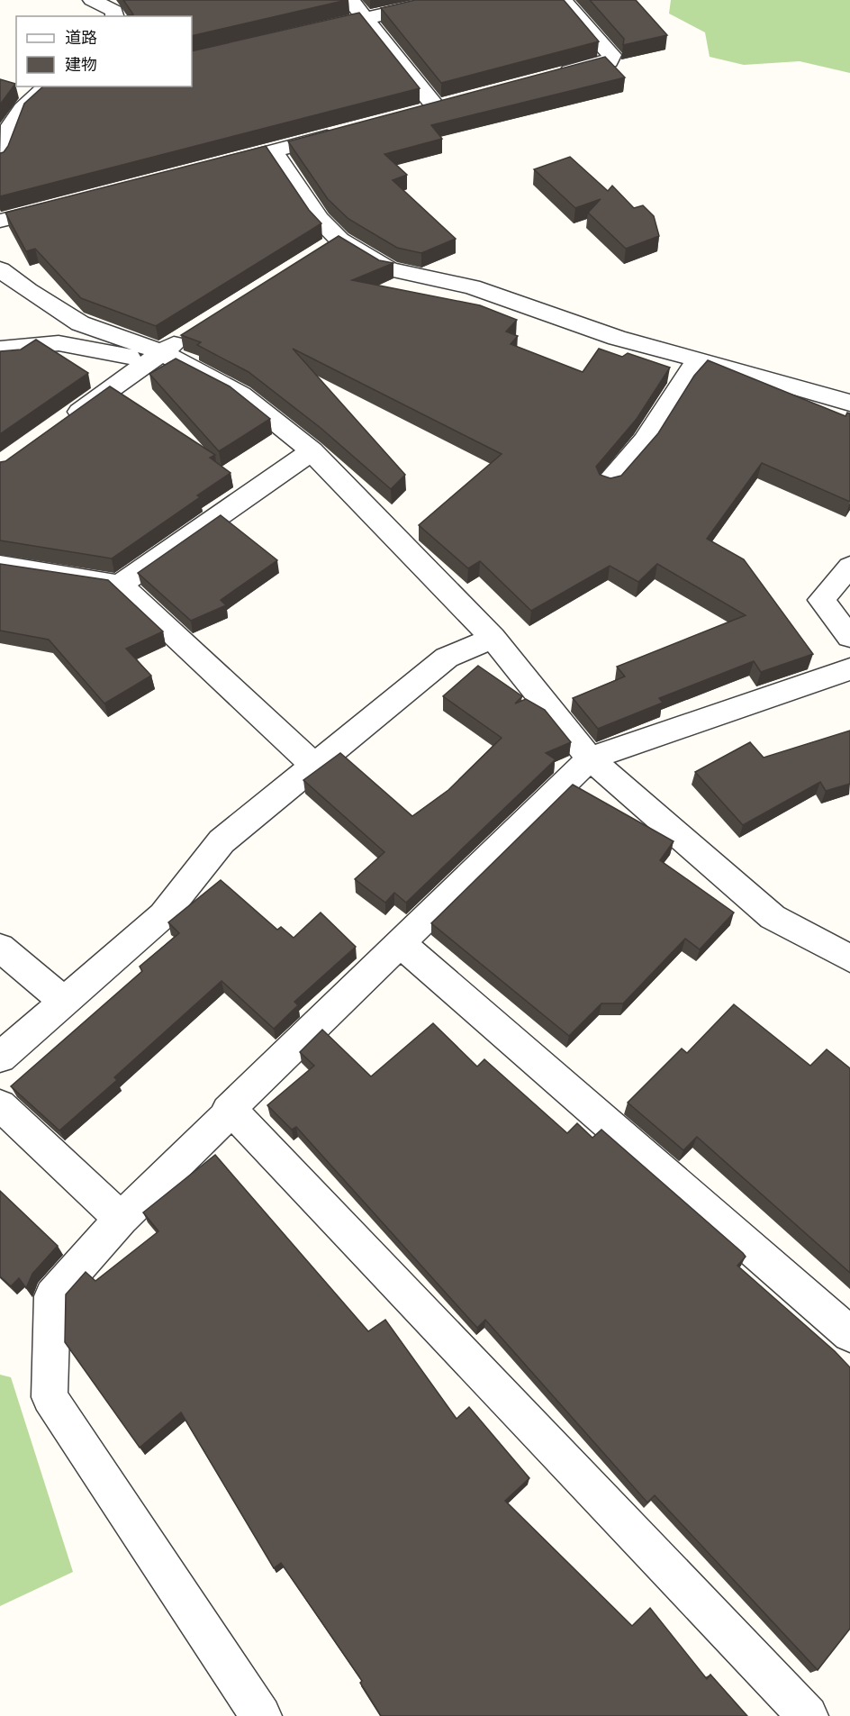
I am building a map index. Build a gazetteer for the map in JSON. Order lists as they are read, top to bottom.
{
  "legend": ["道路", "建物"]
}
